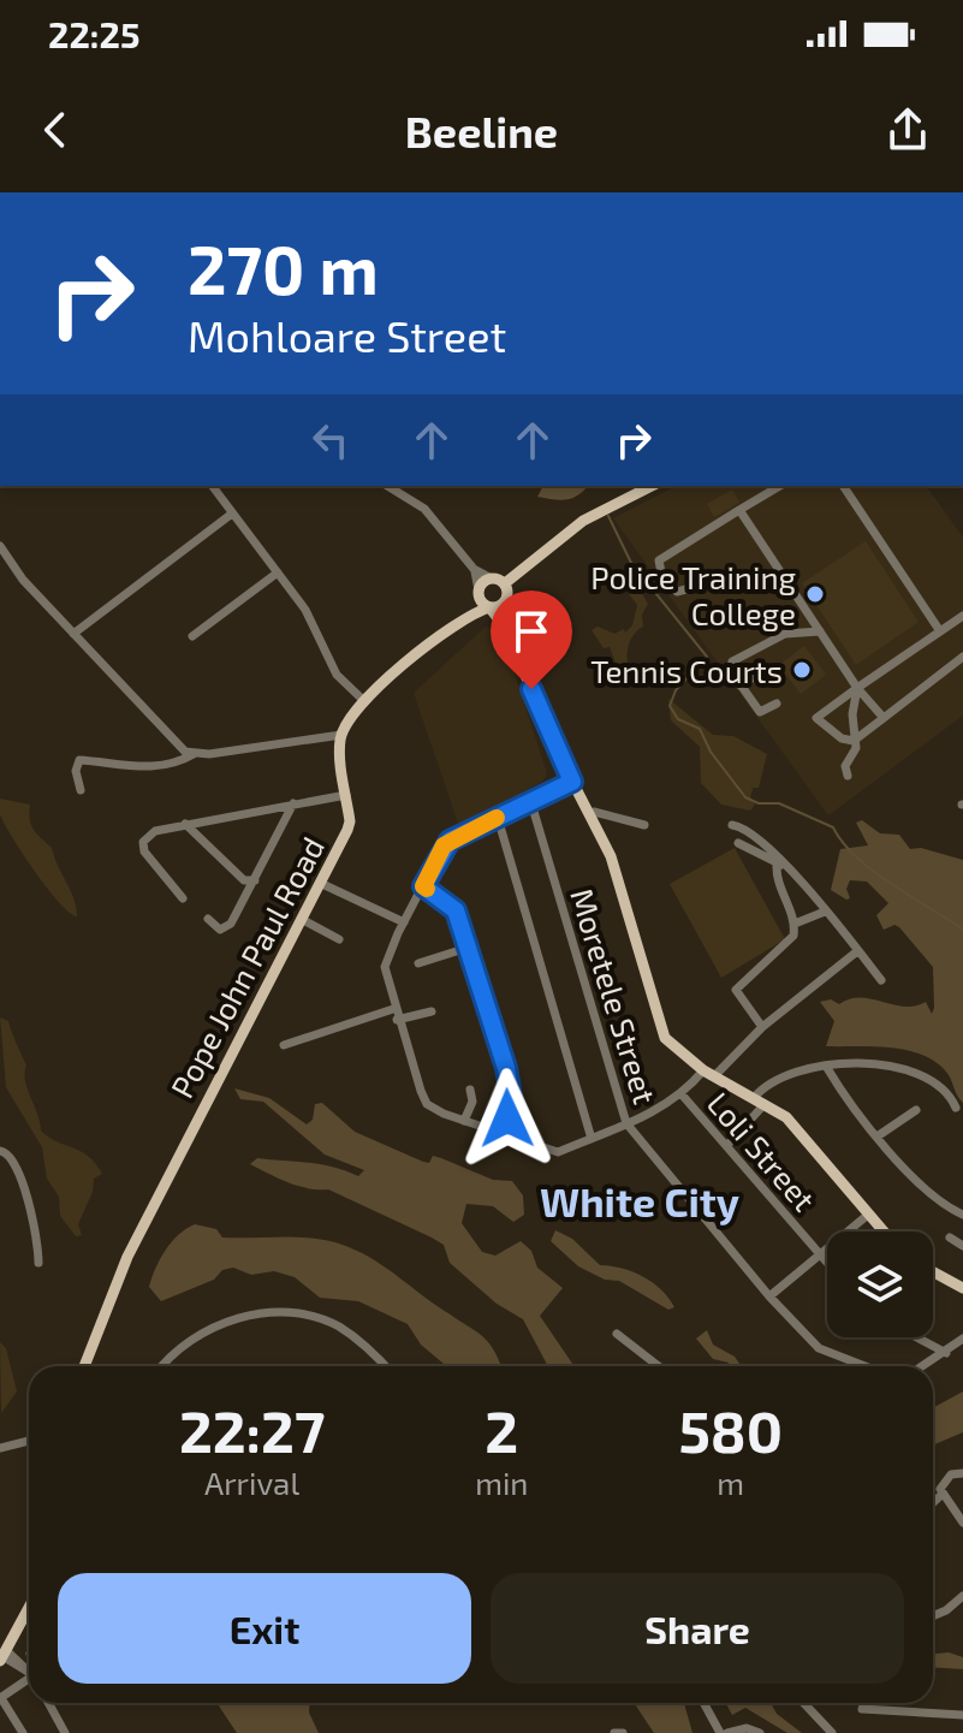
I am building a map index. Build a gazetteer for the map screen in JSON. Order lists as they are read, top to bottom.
{
  "streets": {
    "main road": ["Pope John Paul Road"],
    "street": ["Moretele Street", "Loli Street"]
  },
  "districts": ["White City"],
  "places": ["Police Training College", "Tennis Courts"],
  "page": {
    "status": "22:25",
    "header": "Beeline",
    "turn": ["270 m", "Mohloare Street"],
    "eta": [
      "22:27",
      "Arrival",
      "2",
      "min",
      "580",
      "m"
    ],
    "buttons": ["Exit", "Share"]
  }
}
